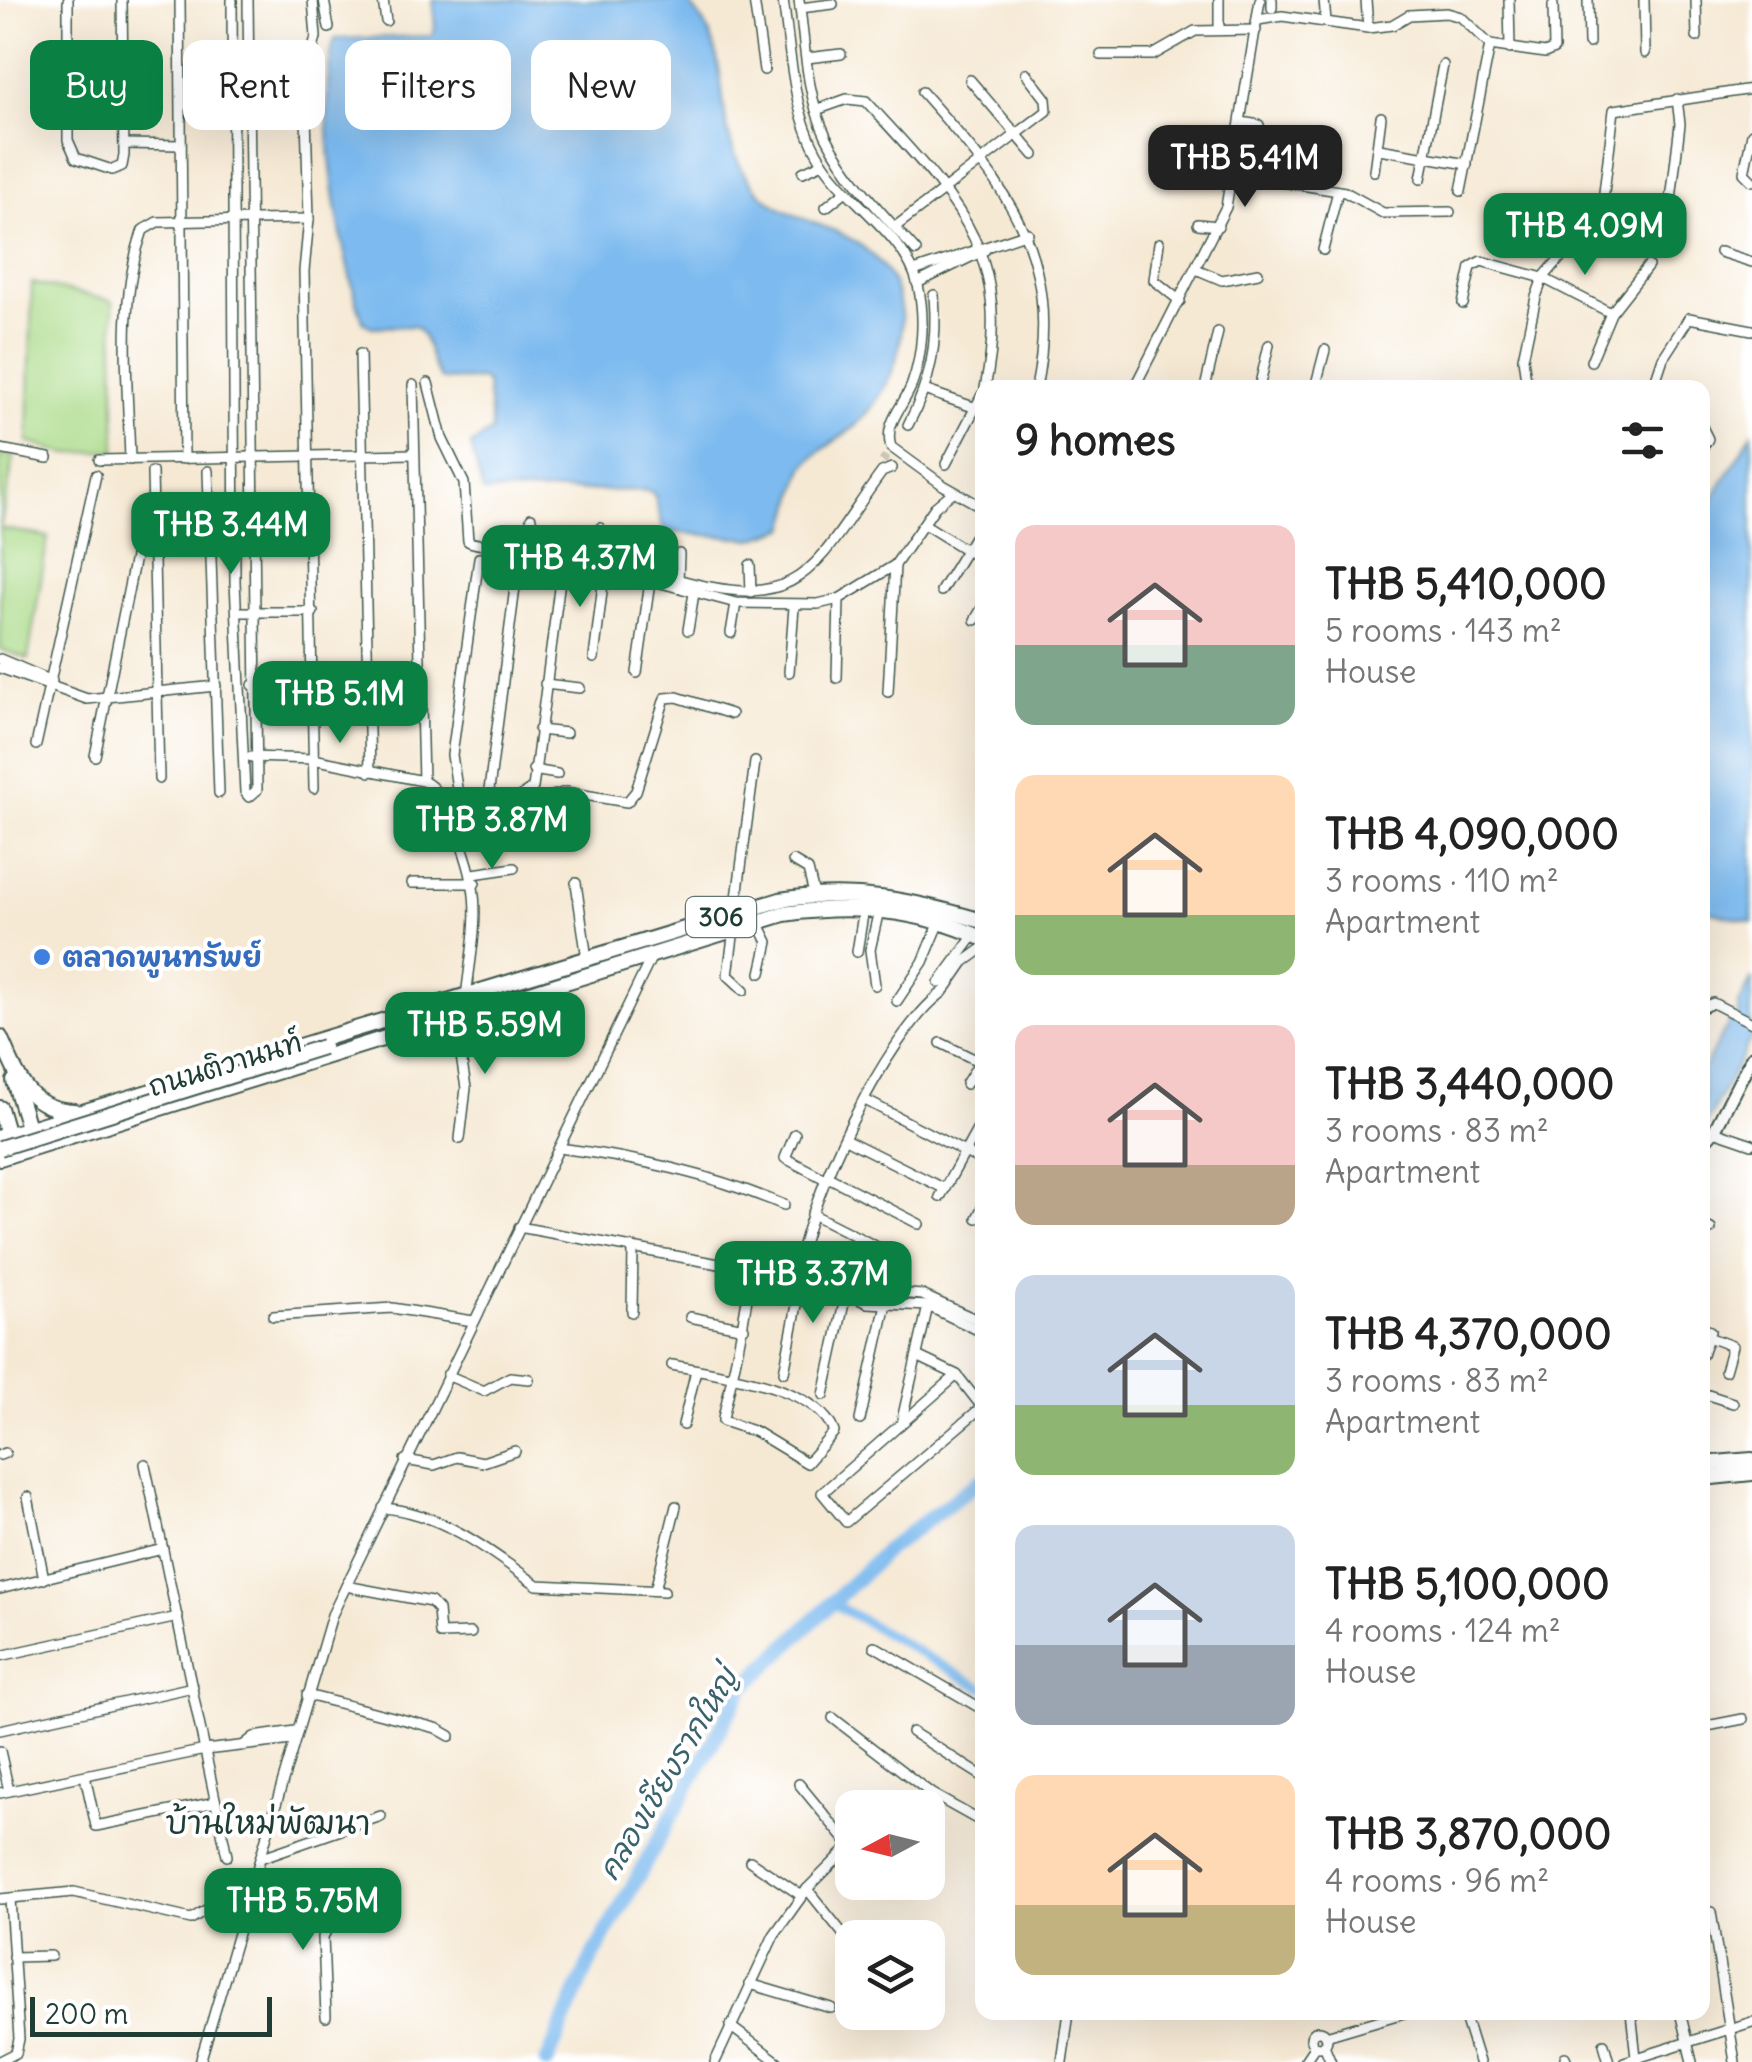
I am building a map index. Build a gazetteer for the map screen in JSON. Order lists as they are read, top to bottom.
{
  "streets": {
    "main road": ["306", "ถนนติวานนท์"]
  },
  "crossings": [
    ["306", "ถนนติวานนท์"]
  ],
  "districts": ["บ้านใหม่พัฒนา"],
  "water": ["คลองเชียงรากใหญ่"],
  "places": ["ตลาดพูนทรัพย์"],
  "scale_bar": "200 m",
  "north": "left",
  "page": {
    "chip": [
      "Buy",
      "Rent",
      "Filters",
      "New"
    ],
    "price": [
      "THB 5.41M",
      "THB 4.09M",
      "THB 3.44M",
      "THB 4.37M",
      "THB 5.1M",
      "THB 3.87M",
      "THB 5.59M",
      "THB 3.37M",
      "THB 5.75M"
    ],
    "heading": "9 homes",
    "list": [
      {
        "name": "THB 5,410,000",
        "note": "5 rooms · 143 m² · House"
      },
      {
        "name": "THB 4,090,000",
        "note": "3 rooms · 110 m² · Apartment"
      },
      {
        "name": "THB 3,440,000",
        "note": "3 rooms · 83 m² · Apartment"
      },
      {
        "name": "THB 4,370,000",
        "note": "3 rooms · 83 m² · Apartment"
      },
      {
        "name": "THB 5,100,000",
        "note": "4 rooms · 124 m² · House"
      },
      {
        "name": "THB 3,870,000",
        "note": "4 rooms · 96 m² · House"
      }
    ],
    "scale": "200 m"
  }
}
